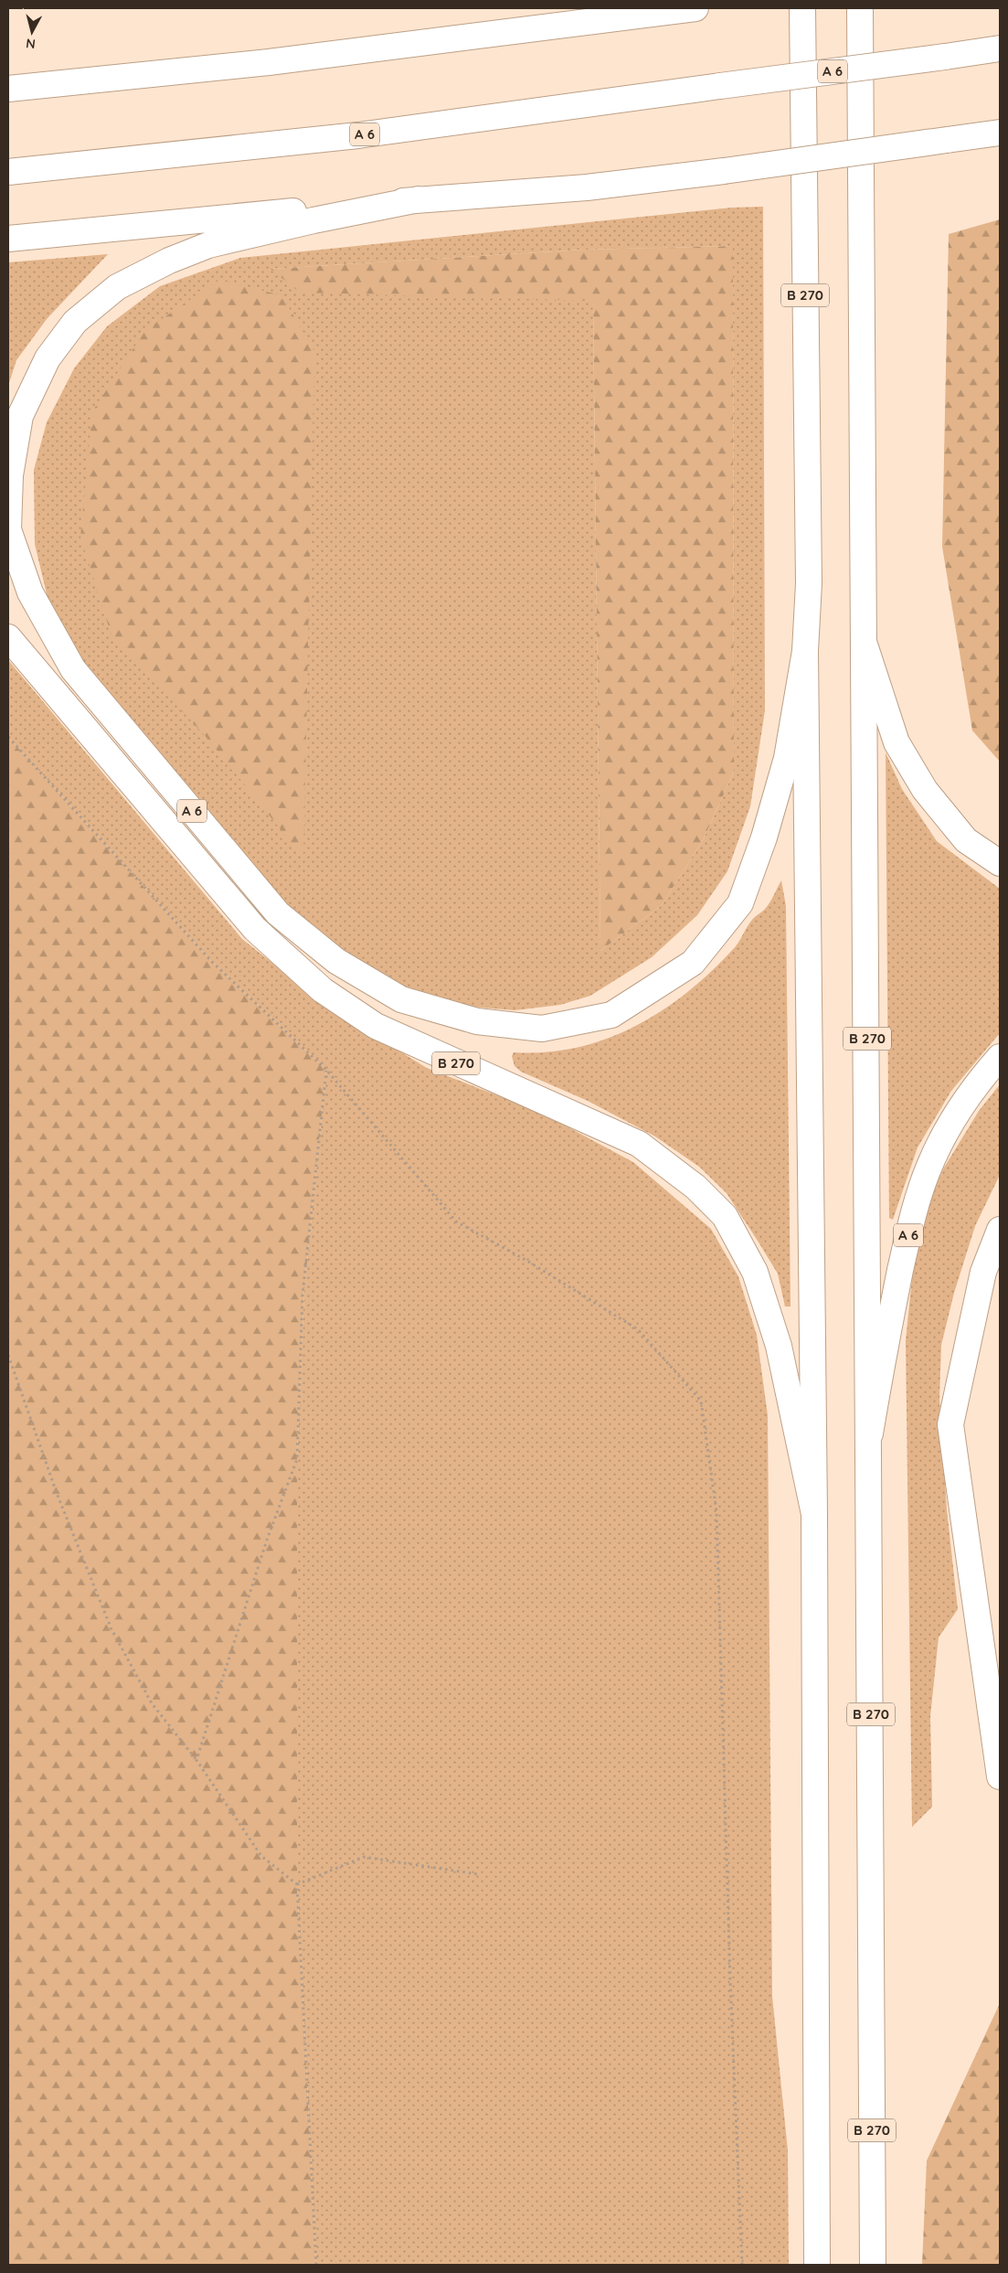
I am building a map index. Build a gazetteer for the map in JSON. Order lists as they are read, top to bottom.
{
  "streets": {
    "main road": ["A 6", "B 270"]
  },
  "crossings": [
    ["A 6", "B 270"]
  ],
  "north": "bottom"
}
